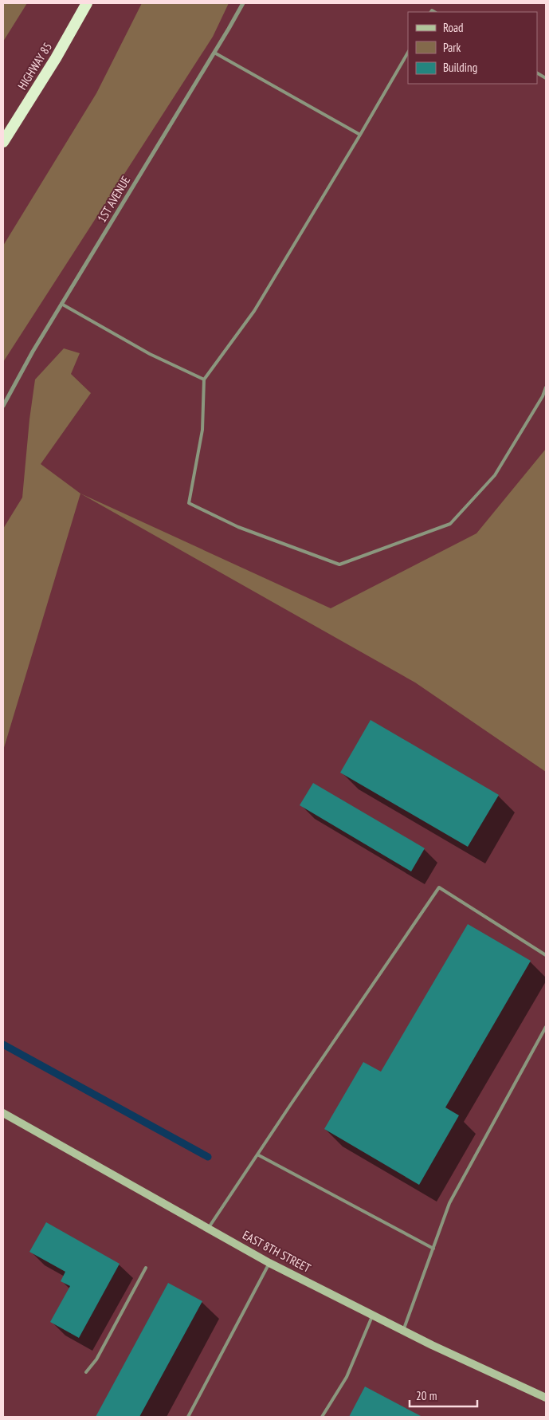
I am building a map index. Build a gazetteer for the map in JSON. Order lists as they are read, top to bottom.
{
  "streets": {
    "highway": ["HIGHWAY 85"],
    "main road": ["EAST 8TH STREET"],
    "street": ["1ST AVENUE"]
  },
  "legend": ["Road", "Park", "Building"],
  "scale_bar": "20 m"
}
